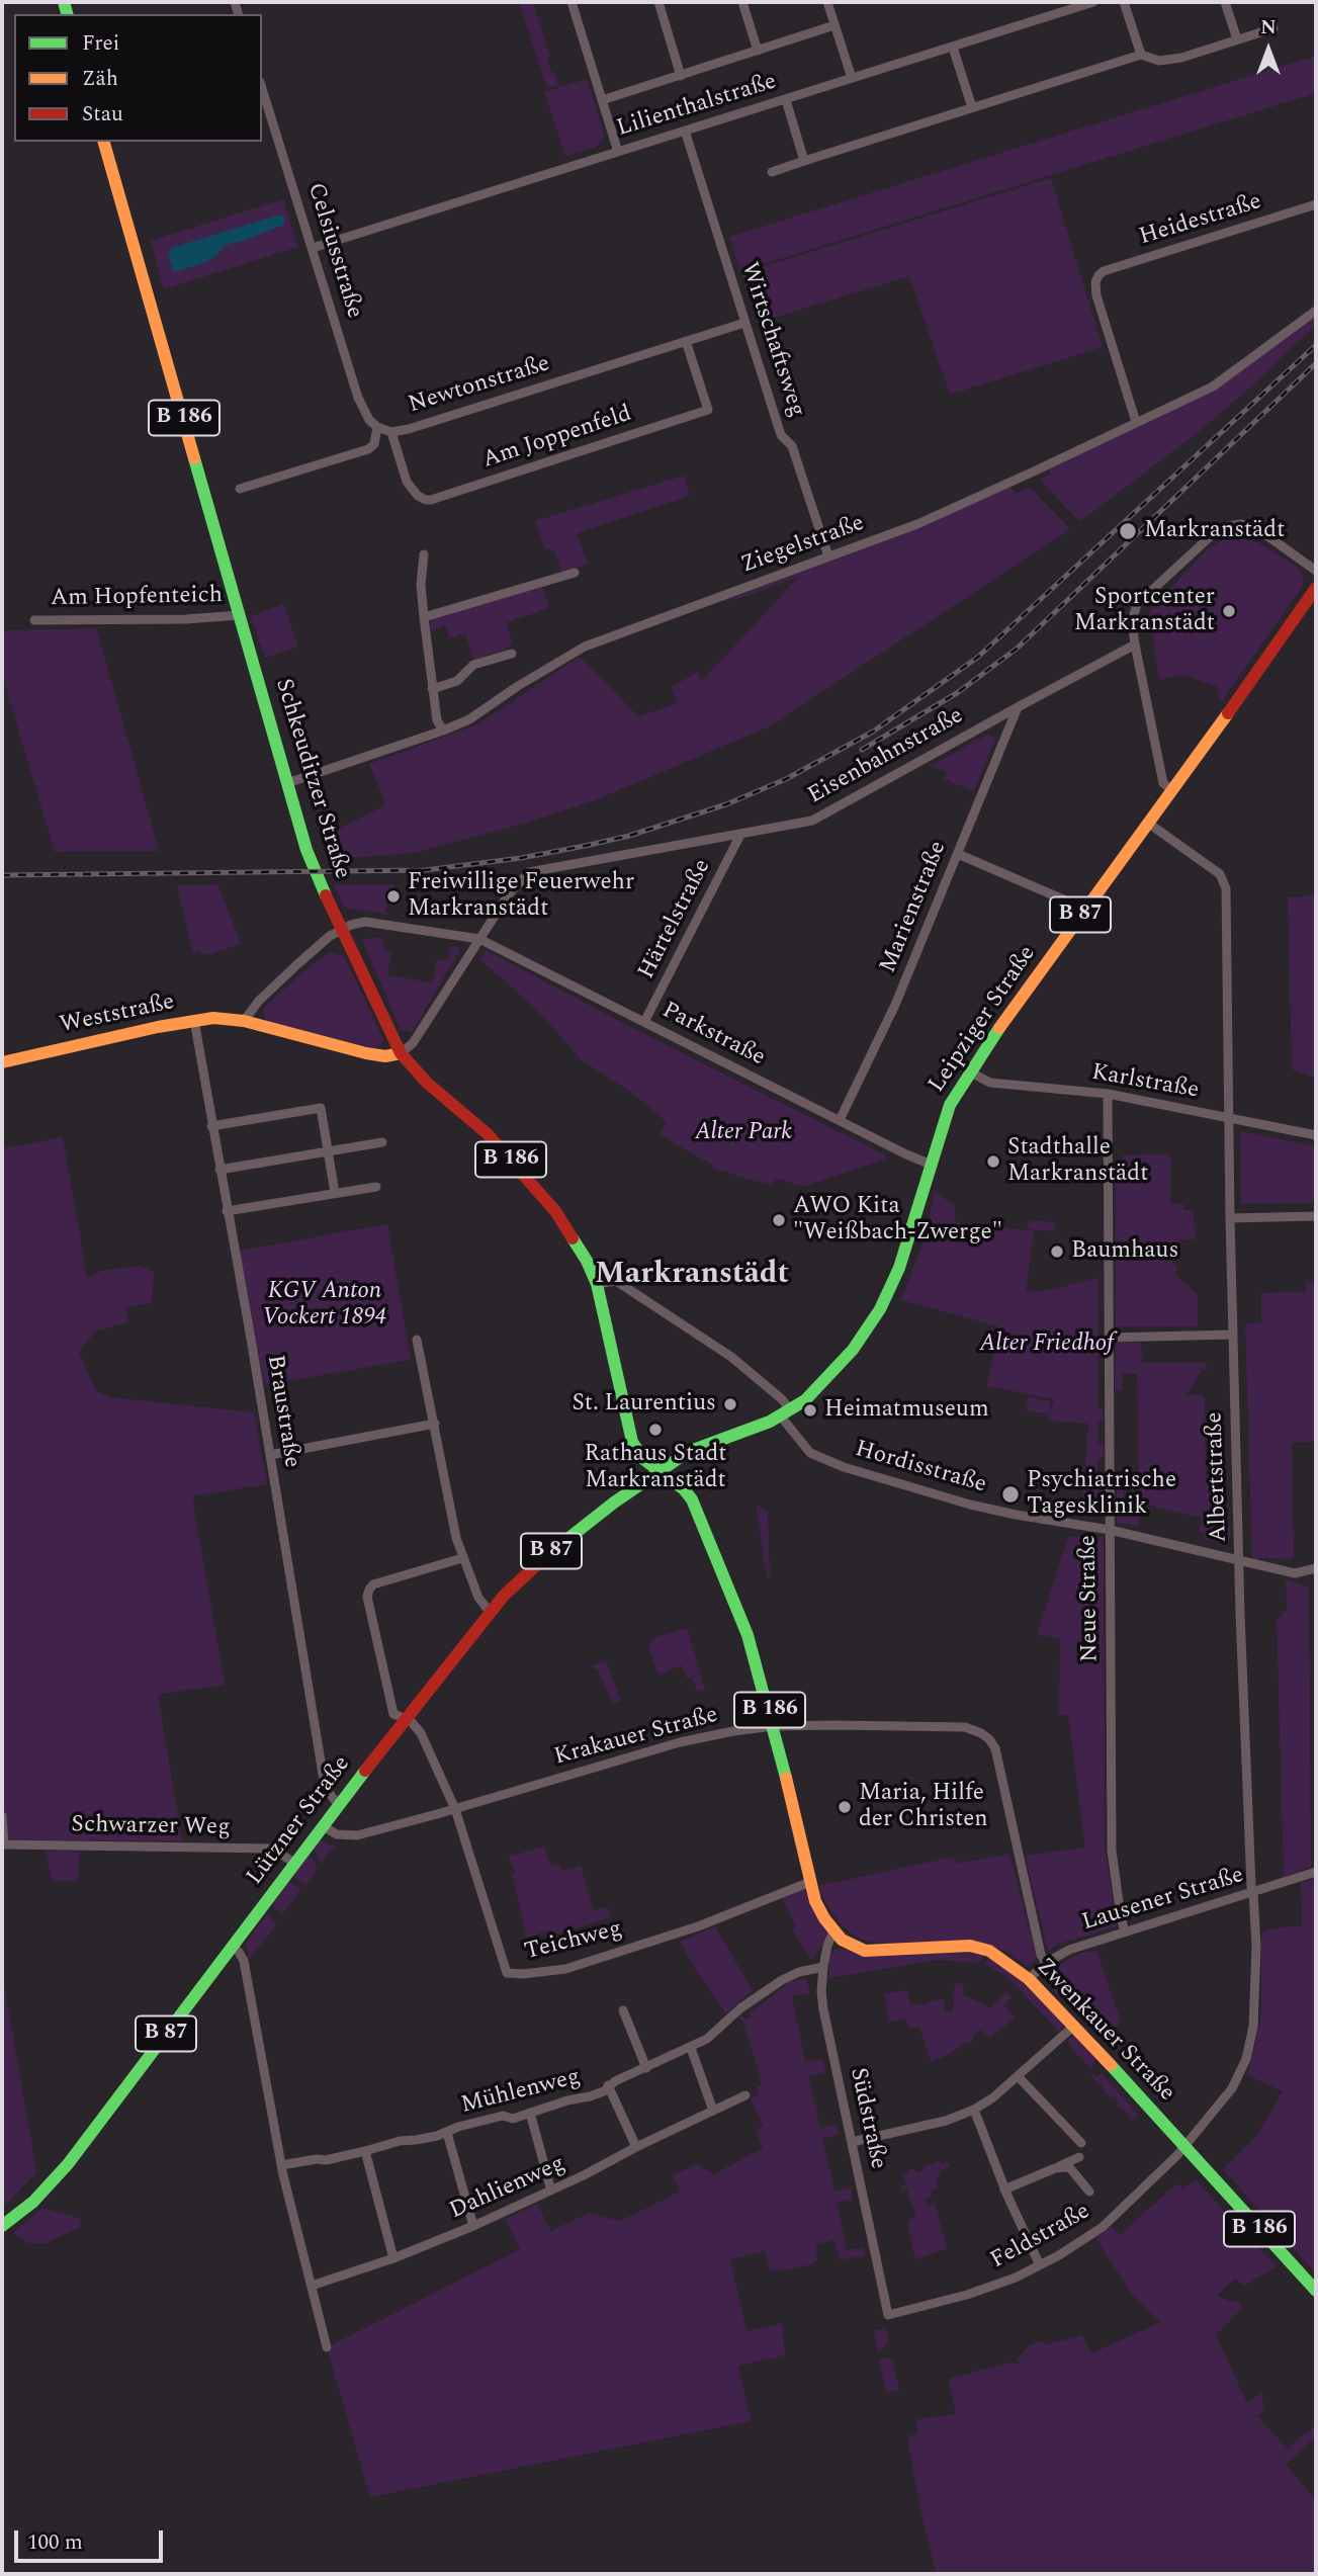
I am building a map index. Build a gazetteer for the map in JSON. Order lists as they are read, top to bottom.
{
  "streets": {
    "main road": [
      "B 186",
      "Schkeuditzer Straße",
      "B 87",
      "Weststraße",
      "Leipziger Straße",
      "Lützner Straße",
      "Zwenkauer Straße"
    ],
    "street": [
      "Lilienthalstraße",
      "Heidestraße",
      "Celsiusstraße",
      "Wirtschaftsweg",
      "Newtonstraße",
      "Am Joppenfeld",
      "Ziegelstraße",
      "Am Hopfenteich",
      "Eisenbahnstraße",
      "Marienstraße",
      "Härtelstraße",
      "Parkstraße",
      "Karlstraße",
      "Braustraße",
      "Hordisstraße",
      "Albertstraße",
      "Neue Straße",
      "Krakauer Straße",
      "Schwarzer Weg",
      "Lausener Straße",
      "Teichweg",
      "Mühlenweg",
      "Südstraße",
      "Dahlienweg",
      "Feldstraße"
    ]
  },
  "crossings": [
    ["Lilienthalstraße", "Celsiusstraße"],
    ["Lilienthalstraße", "Wirtschaftsweg"],
    ["Heidestraße", "Ziegelstraße"],
    ["Celsiusstraße", "Newtonstraße"],
    ["Wirtschaftsweg", "Newtonstraße"],
    ["Wirtschaftsweg", "Ziegelstraße"],
    ["Newtonstraße", "Am Joppenfeld"],
    ["Ziegelstraße", "Schkeuditzer Straße"],
    ["Am Hopfenteich", "Schkeuditzer Straße"],
    ["Eisenbahnstraße", "Schkeuditzer Straße"],
    ["Eisenbahnstraße", "Marienstraße"],
    ["Eisenbahnstraße", "Härtelstraße"],
    ["Eisenbahnstraße", "Weststraße"],
    ["Eisenbahnstraße", "Parkstraße"],
    ["Schkeuditzer Straße", "Weststraße"],
    ["Schkeuditzer Straße", "Leipziger Straße"],
    ["Schkeuditzer Straße", "Parkstraße"],
    ["Schkeuditzer Straße", "Hordisstraße"],
    ["Schkeuditzer Straße", "Lützner Straße"],
    ["Schkeuditzer Straße", "Zwenkauer Straße"],
    ["Marienstraße", "Parkstraße"],
    ["Härtelstraße", "Parkstraße"],
    ["Weststraße", "Braustraße"],
    ["Leipziger Straße", "Parkstraße"],
    ["Leipziger Straße", "Karlstraße"],
    ["Leipziger Straße", "Hordisstraße"],
    ["Leipziger Straße", "Albertstraße"],
    ["Leipziger Straße", "Lützner Straße"],
    ["Leipziger Straße", "Zwenkauer Straße"],
    ["Karlstraße", "Albertstraße"],
    ["Karlstraße", "Neue Straße"],
    ["Braustraße", "Lützner Straße"],
    ["Hordisstraße", "Albertstraße"],
    ["Hordisstraße", "Neue Straße"],
    ["Albertstraße", "Lausener Straße"],
    ["Albertstraße", "Zwenkauer Straße"],
    ["Albertstraße", "Feldstraße"],
    ["Neue Straße", "Lausener Straße"],
    ["Krakauer Straße", "Lützner Straße"],
    ["Krakauer Straße", "Lausener Straße"],
    ["Krakauer Straße", "Teichweg"],
    ["Krakauer Straße", "Zwenkauer Straße"],
    ["Lützner Straße", "Schwarzer Weg"],
    ["Lützner Straße", "Teichweg"],
    ["Lützner Straße", "Zwenkauer Straße"],
    ["Lausener Straße", "Zwenkauer Straße"],
    ["Teichweg", "Zwenkauer Straße"],
    ["Zwenkauer Straße", "Südstraße"],
    ["Zwenkauer Straße", "Feldstraße"],
    ["Mühlenweg", "Südstraße"],
    ["Südstraße", "Feldstraße"]
  ],
  "districts": ["Markranstädt"],
  "parks": ["Alter Park", "KGV Anton Vockert 1894", "Alter Friedhof"],
  "places": [
    "Markranstädt",
    "Sportcenter Markranstädt",
    "Freiwillige Feuerwehr Markranstädt",
    "Stadthalle Markranstädt",
    "AWO Kita \"Weißbach-Zwerge\"",
    "Baumhaus",
    "St. Laurentius",
    "Heimatmuseum",
    "Rathaus Stadt Markranstädt",
    "Psychiatrische Tagesklinik",
    "Maria, Hilfe der Christen"
  ],
  "legend": ["Frei", "Zäh", "Stau"],
  "scale_bar": "100 m",
  "north": "top"
}
